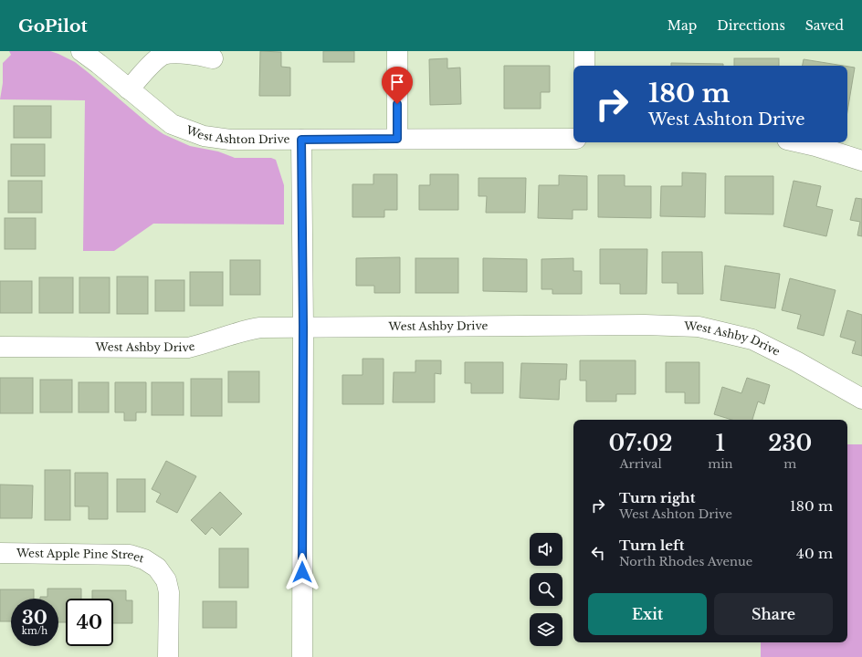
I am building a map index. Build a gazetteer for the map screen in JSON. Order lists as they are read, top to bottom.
{
  "streets": {
    "street": ["West Ashton Drive", "West Ashby Drive", "West Apple Pine Street"]
  },
  "page": {
    "header": "GoPilot",
    "nav": ["Map", "Directions", "Saved"],
    "turn": ["180 m", "West Ashton Drive"],
    "eta": [
      "07:02",
      "Arrival",
      "1",
      "min",
      "230",
      "m"
    ],
    "list": [
      {
        "name": "Turn right",
        "note": "West Ashton Drive",
        "value": "180 m"
      },
      {
        "name": "Turn left",
        "note": "North Rhodes Avenue",
        "value": "40 m"
      }
    ],
    "buttons": ["Exit", "Share"],
    "speed": "30 km/h",
    "limit": "40"
  }
}
